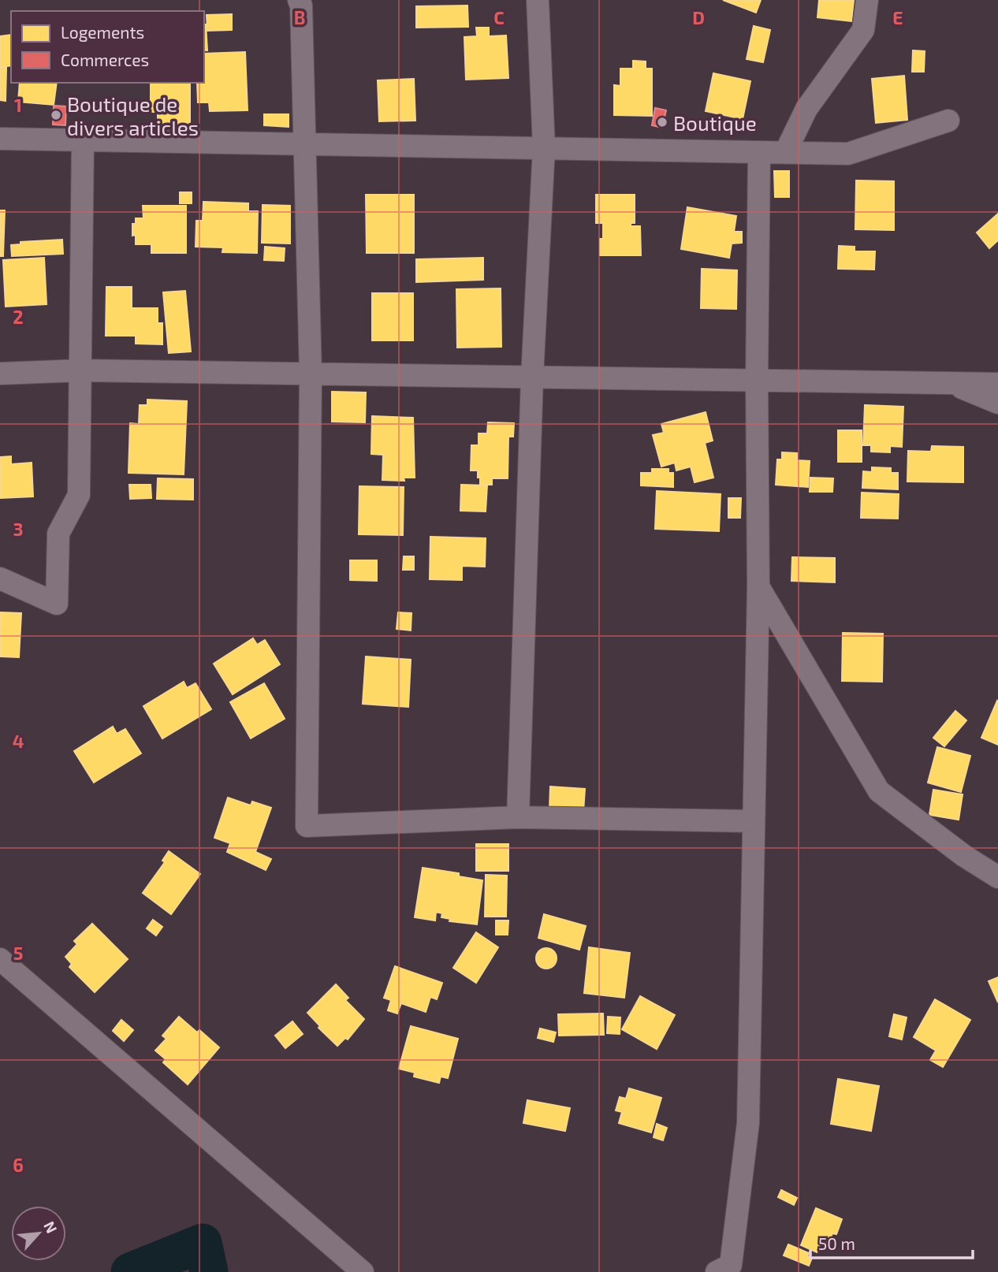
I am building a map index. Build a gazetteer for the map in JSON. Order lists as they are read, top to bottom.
{
  "places": ["Boutique de divers articles", "Boutique"],
  "legend": ["Logements", "Commerces"],
  "scale_bar": "50 m",
  "north": "top right",
  "grid": {
    "columns": [
      "B",
      "C",
      "D",
      "E"
    ],
    "rows": [
      "1",
      "2",
      "3",
      "4",
      "5",
      "6"
    ]
  }
}
